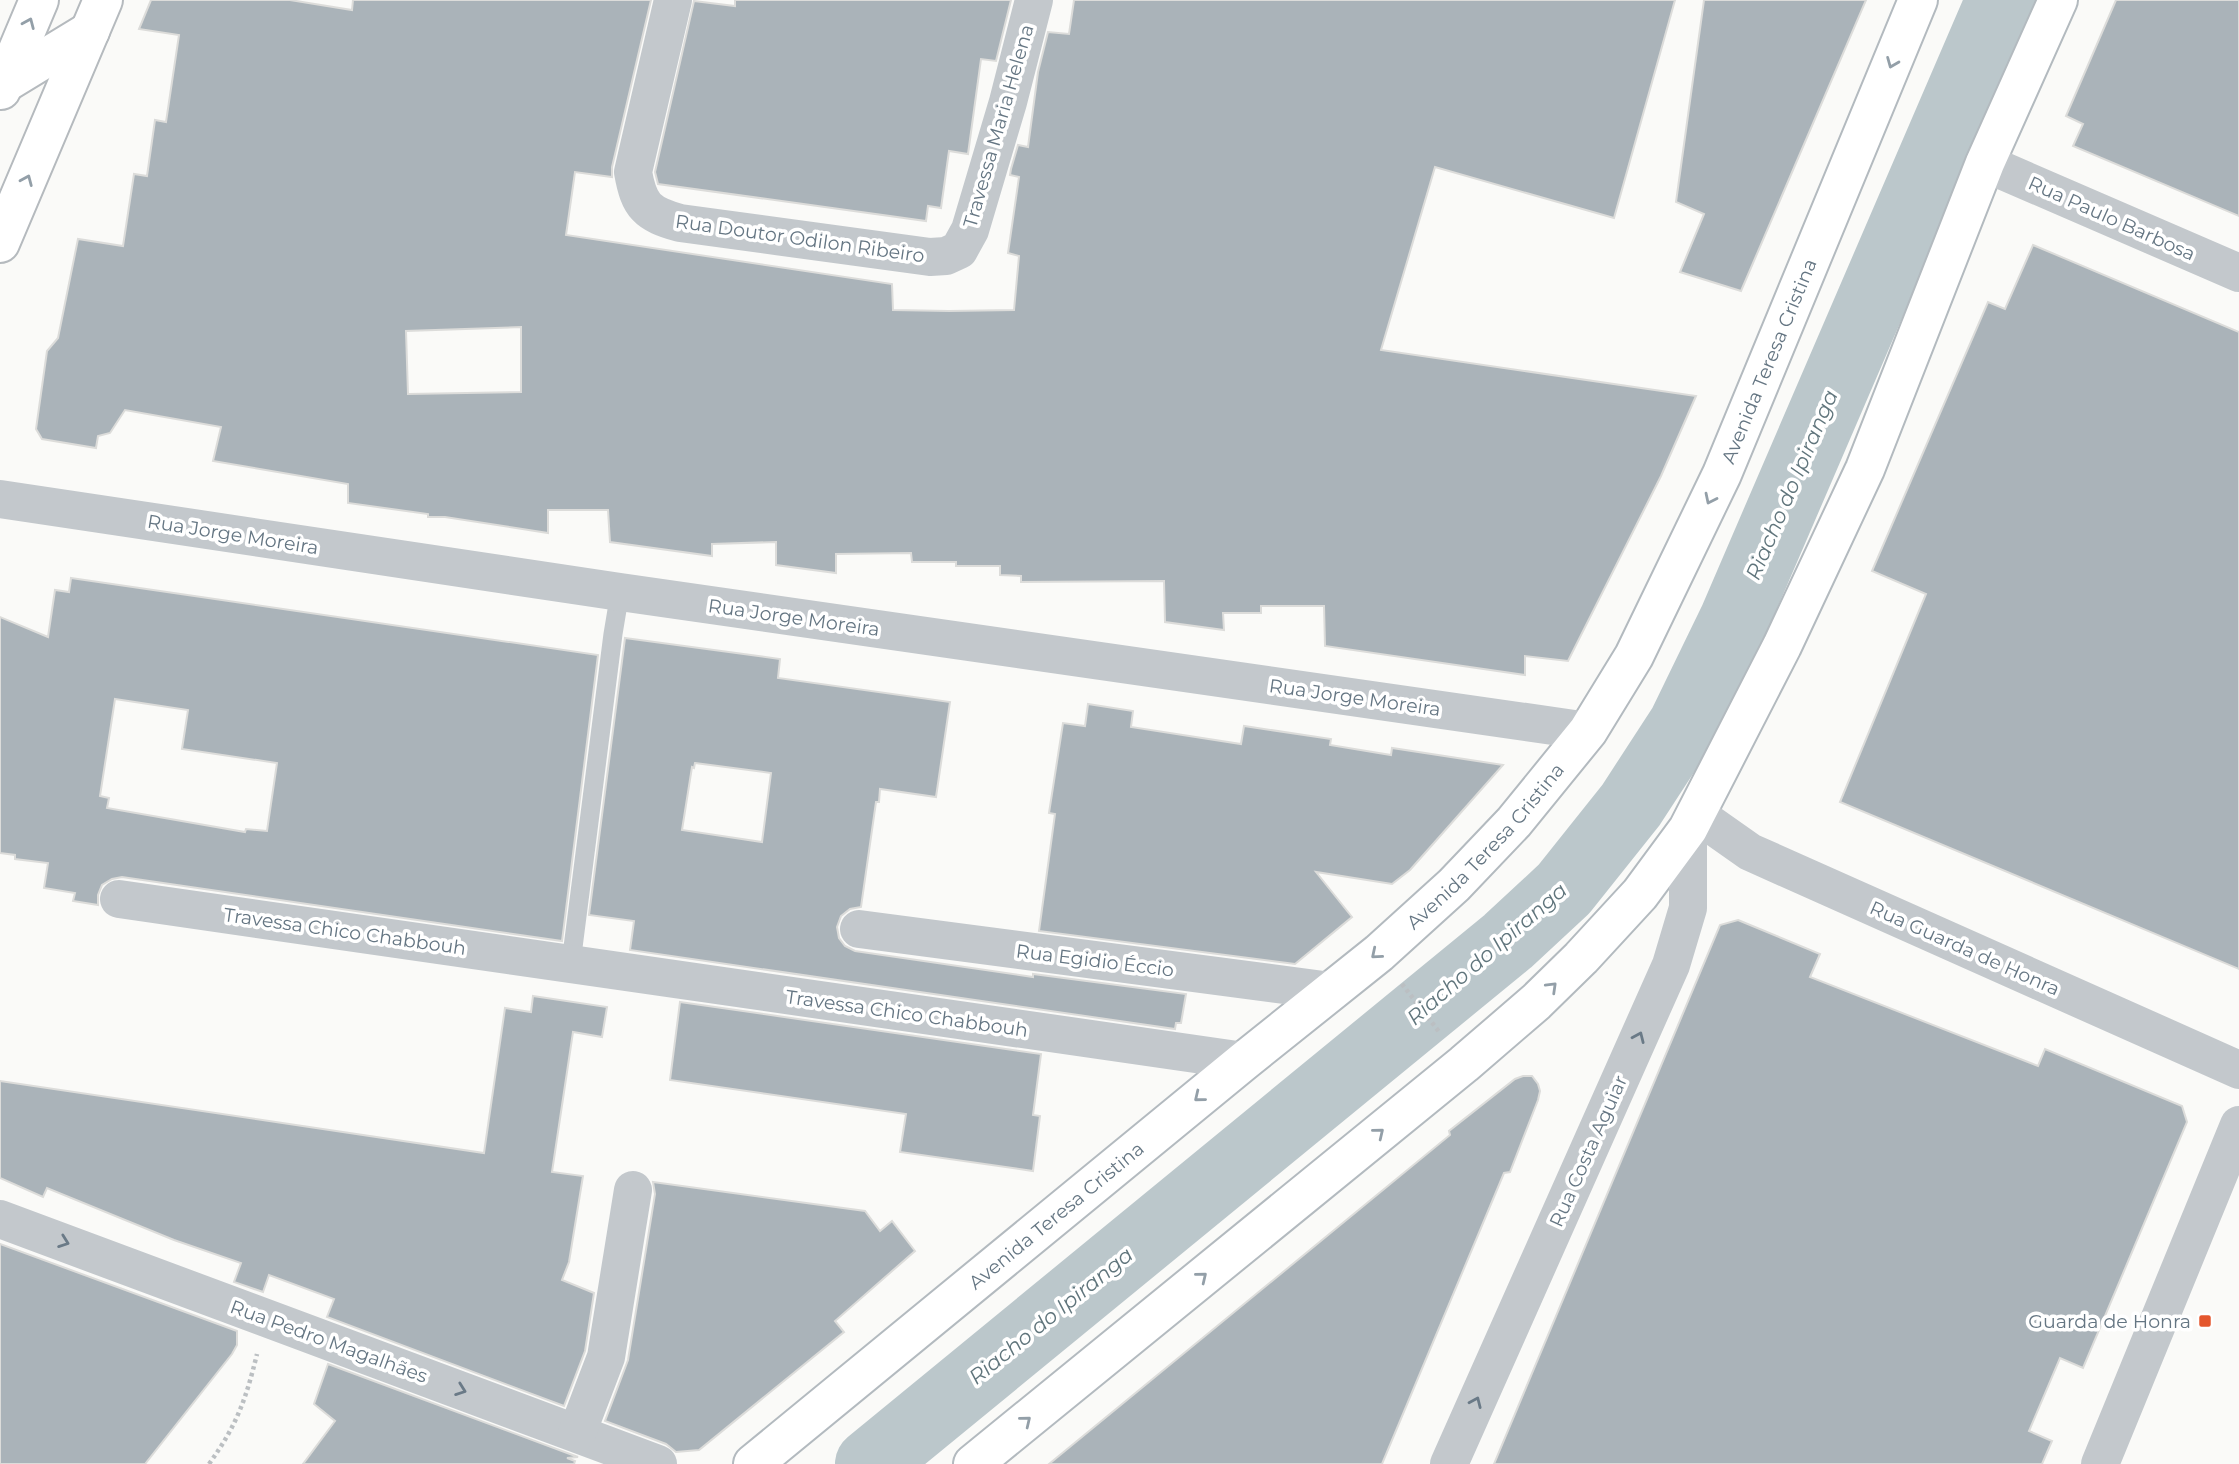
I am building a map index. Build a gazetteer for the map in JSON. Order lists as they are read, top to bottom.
{
  "streets": {
    "main road": ["Avenida Teresa Cristina"],
    "street": [
      "Travessa Maria Helena",
      "Rua Paulo Barbosa",
      "Rua Doutor Odilon Ribeiro",
      "Rua Jorge Moreira",
      "Travessa Chico Chabbouh",
      "Rua Guarda de Honra",
      "Rua Egidio Éccio",
      "Rua Costa Aguiar",
      "Rua Pedro Magalhães"
    ]
  },
  "crossings": [
    ["Travessa Maria Helena", "Rua Doutor Odilon Ribeiro"],
    ["Avenida Teresa Cristina", "Rua Jorge Moreira"],
    ["Avenida Teresa Cristina", "Travessa Chico Chabbouh"],
    ["Avenida Teresa Cristina", "Rua Egidio Éccio"],
    ["Rua Guarda de Honra", "Rua Costa Aguiar"]
  ],
  "one_way": ["Rua Costa Aguiar", "Rua Pedro Magalhães"],
  "water": ["Riacho do Ipiranga"],
  "places": {
    "transit": ["Guarda de Honra"]
  }
}
